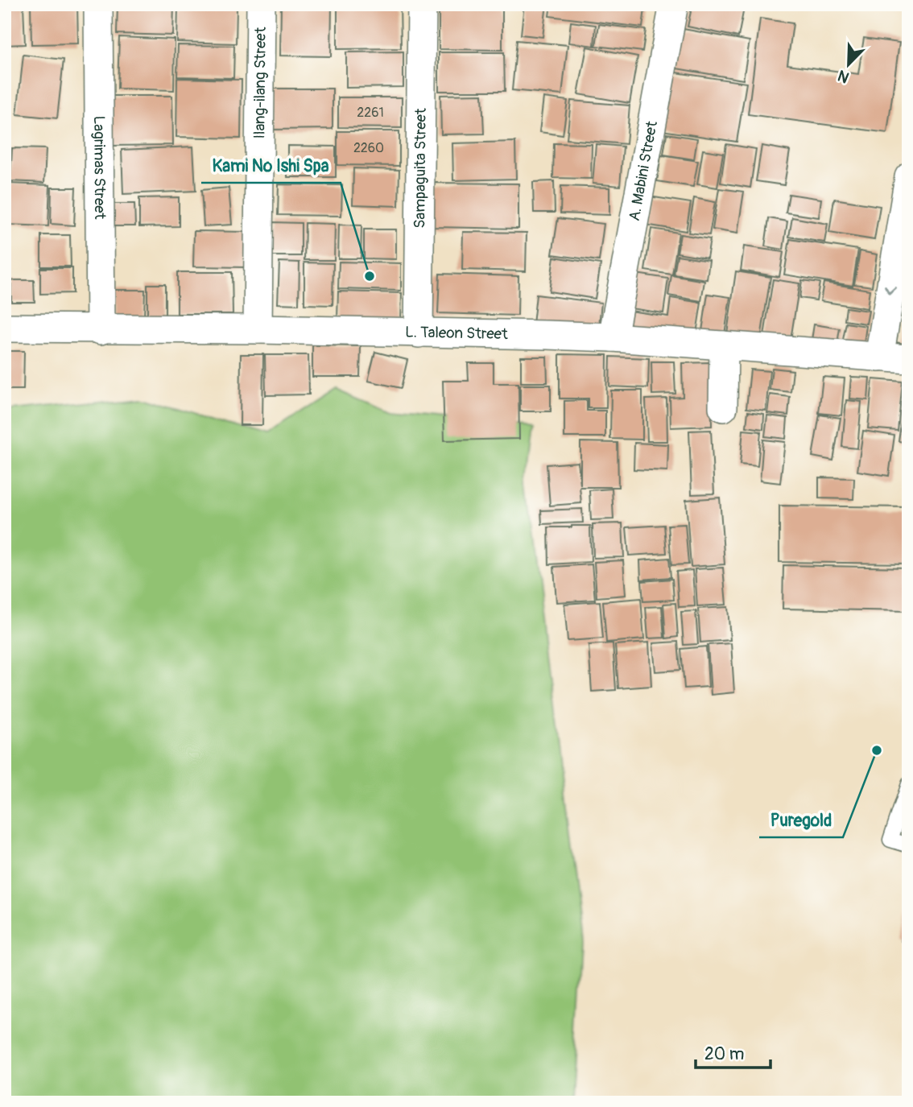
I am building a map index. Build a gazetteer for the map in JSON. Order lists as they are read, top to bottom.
{
  "streets": {
    "street": [
      "Ilang-ilang Street",
      "Lagrimas Street",
      "Sampaguita Street",
      "A. Mabini Street",
      "L. Taleon Street"
    ]
  },
  "crossings": [
    ["Ilang-ilang Street", "L. Taleon Street"],
    ["Lagrimas Street", "L. Taleon Street"],
    ["Sampaguita Street", "L. Taleon Street"],
    ["A. Mabini Street", "L. Taleon Street"]
  ],
  "places": ["Kami No Ishi Spa", "Puregold"],
  "house_numbers": ["2261", "2260"],
  "scale_bar": "20 m",
  "north": "bottom left"
}
